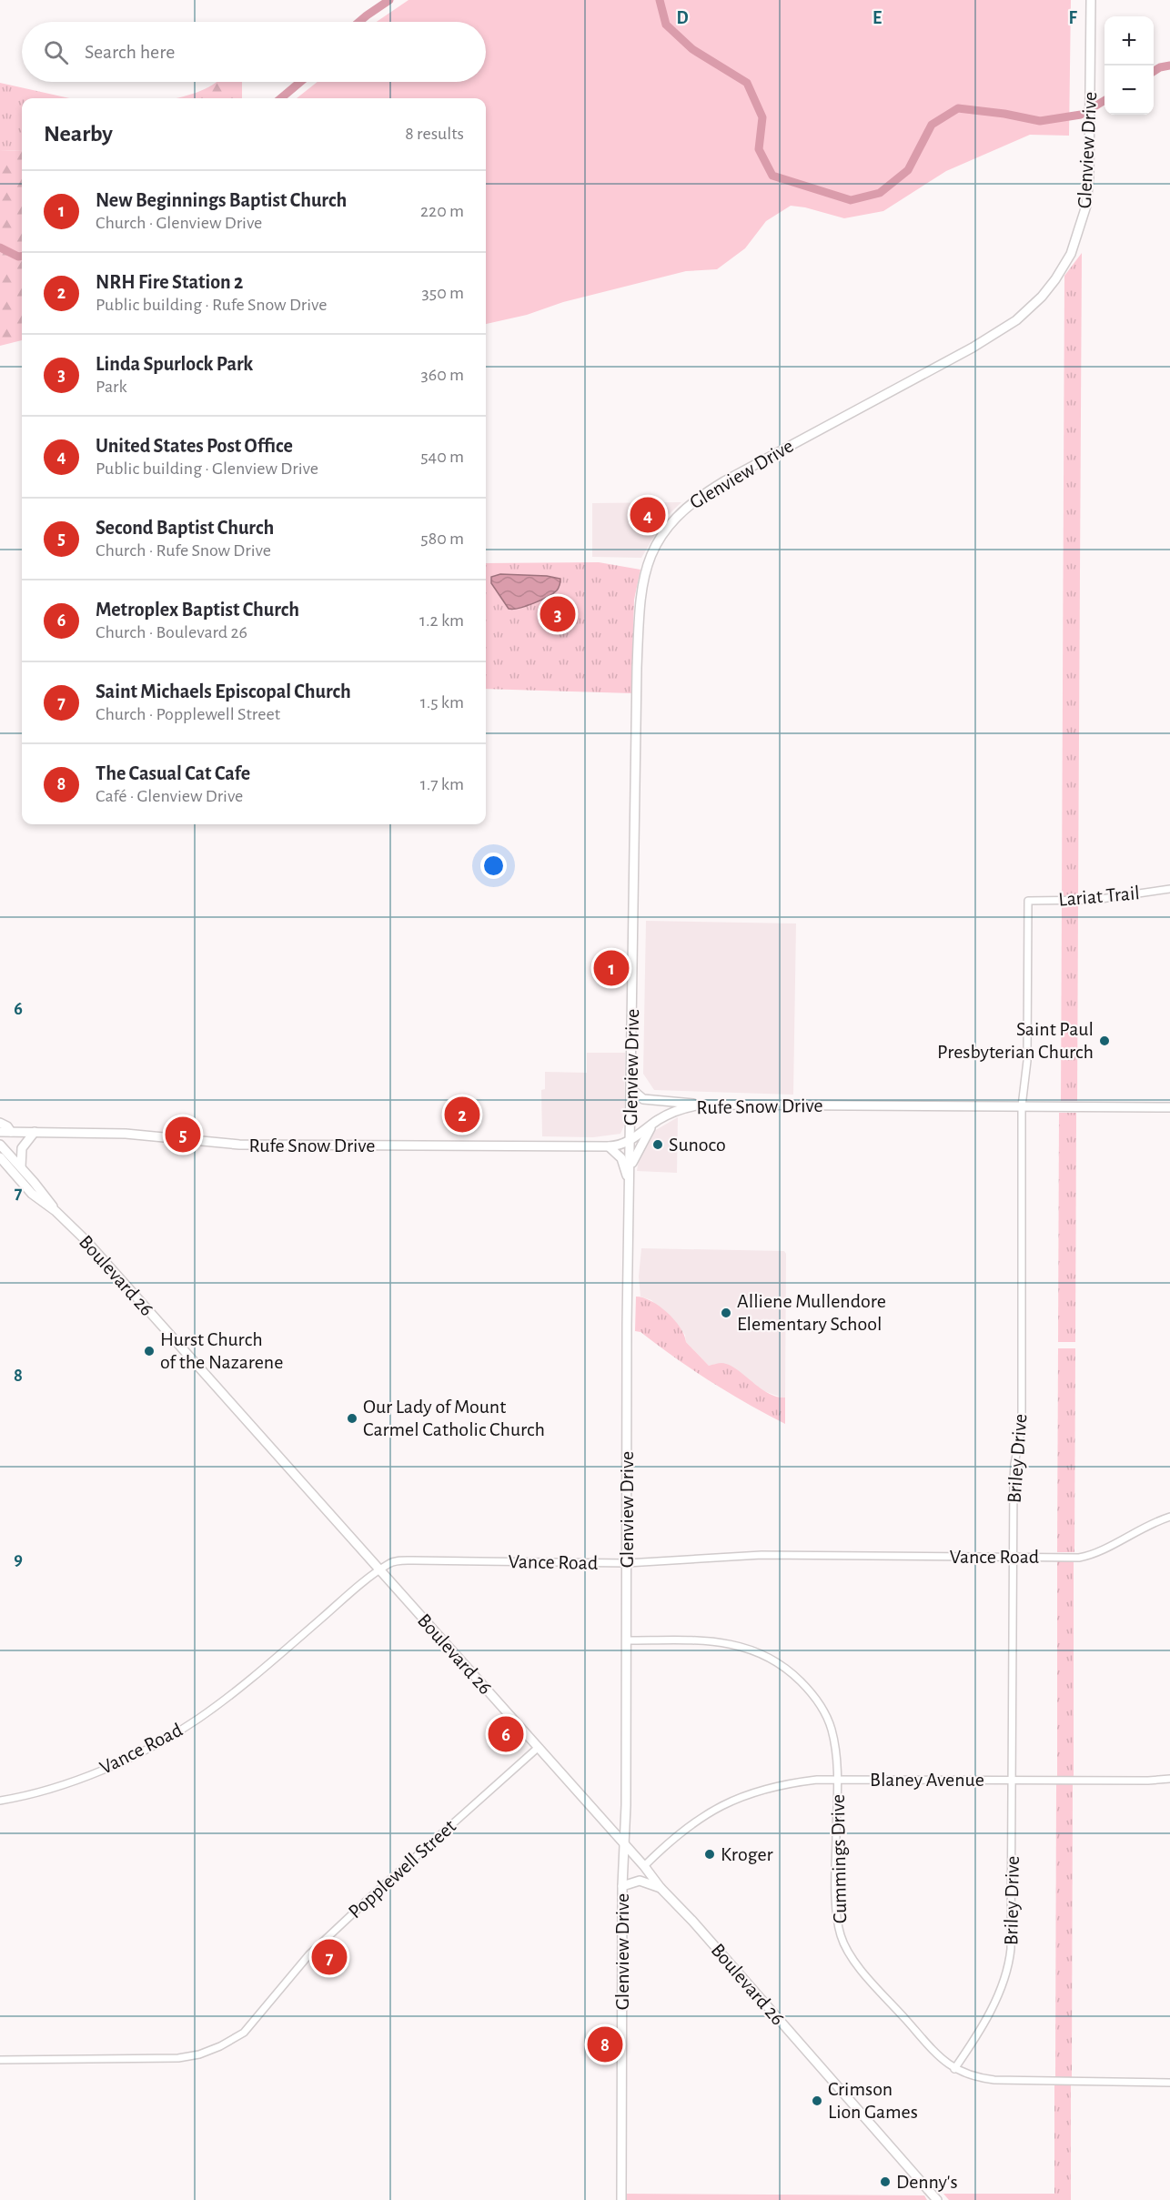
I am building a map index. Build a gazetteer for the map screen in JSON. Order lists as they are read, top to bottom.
{
  "streets": {
    "main road": ["Glenview Drive", "Rufe Snow Drive", "Boulevard 26"],
    "street": [
      "Lariat Trail",
      "Briley Drive",
      "Vance Road",
      "Blaney Avenue",
      "Cummings Drive",
      "Popplewell Street"
    ]
  },
  "crossings": [
    ["Glenview Drive", "Rufe Snow Drive"],
    ["Glenview Drive", "Boulevard 26"],
    ["Glenview Drive", "Vance Road"],
    ["Glenview Drive", "Cummings Drive"],
    ["Lariat Trail", "Briley Drive"],
    ["Rufe Snow Drive", "Briley Drive"],
    ["Boulevard 26", "Vance Road"],
    ["Boulevard 26", "Blaney Avenue"],
    ["Boulevard 26", "Popplewell Street"],
    ["Briley Drive", "Vance Road"],
    ["Briley Drive", "Blaney Avenue"],
    ["Briley Drive", "Cummings Drive"],
    ["Blaney Avenue", "Cummings Drive"]
  ],
  "places": [
    "Saint Paul Presbyterian Church",
    "Sunoco",
    "Alliene Mullendore Elementary School",
    "Hurst Church of the Nazarene",
    "Our Lady of Mount Carmel Catholic Church",
    "Kroger",
    "Crimson Lion Games",
    "Denny's"
  ],
  "page": {
    "map_buttons": ["+", "−"],
    "search": "Search here",
    "heading": ["Nearby", "8 results"],
    "list": [
      {
        "mark": "1",
        "name": "New Beginnings Baptist Church",
        "note": "Church · Glenview Drive",
        "value": "220 m"
      },
      {
        "mark": "2",
        "name": "NRH Fire Station 2",
        "note": "Public building · Rufe Snow Drive",
        "value": "350 m"
      },
      {
        "mark": "3",
        "name": "Linda Spurlock Park",
        "note": "Park",
        "value": "360 m"
      },
      {
        "mark": "4",
        "name": "United States Post Office",
        "note": "Public building · Glenview Drive",
        "value": "540 m"
      },
      {
        "mark": "5",
        "name": "Second Baptist Church",
        "note": "Church · Rufe Snow Drive",
        "value": "580 m"
      },
      {
        "mark": "6",
        "name": "Metroplex Baptist Church",
        "note": "Church · Boulevard 26",
        "value": "1.2 km"
      },
      {
        "mark": "7",
        "name": "Saint Michaels Episcopal Church",
        "note": "Church · Popplewell Street",
        "value": "1.5 km"
      },
      {
        "mark": "8",
        "name": "The Casual Cat Cafe",
        "note": "Café · Glenview Drive",
        "value": "1.7 km"
      }
    ],
    "pins": [
      "4",
      "3",
      "1",
      "2",
      "5",
      "6",
      "7",
      "8"
    ]
  },
  "grid": {
    "columns": ["D", "E", "F"],
    "rows": [
      "6",
      "7",
      "8",
      "9"
    ]
  }
}
